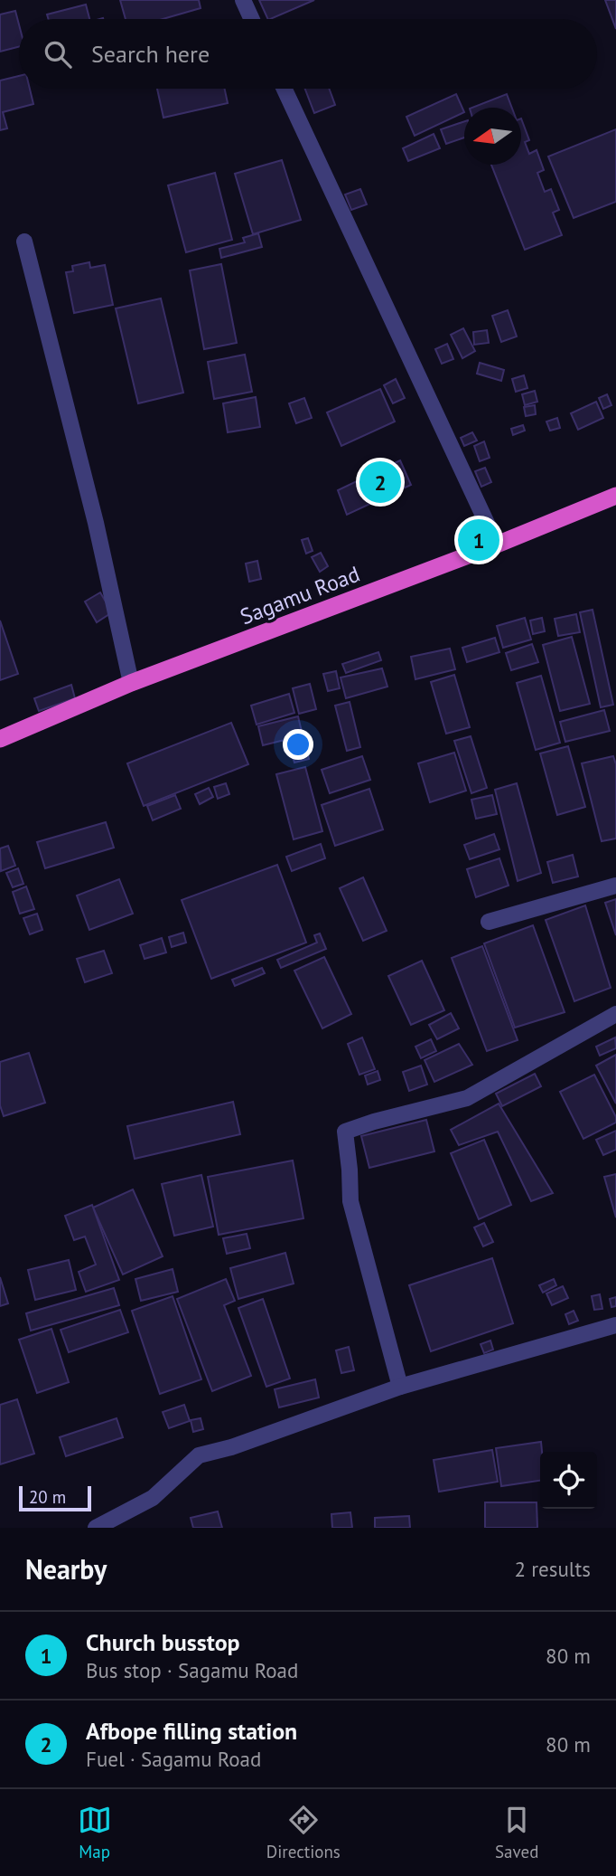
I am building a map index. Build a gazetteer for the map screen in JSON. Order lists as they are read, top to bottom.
{
  "streets": {
    "highway": ["Sagamu Road"]
  },
  "scale_bar": "20 m",
  "north": "left",
  "page": {
    "search": "Search here",
    "pins": ["2", "1"],
    "scale": "20 m",
    "heading": ["Nearby", "2 results"],
    "list": [
      {
        "mark": "1",
        "name": "Church busstop",
        "note": "Bus stop · Sagamu Road",
        "value": "80 m"
      },
      {
        "mark": "2",
        "name": "Afbope filling station",
        "note": "Fuel · Sagamu Road",
        "value": "80 m"
      }
    ],
    "nav": ["Map", "Directions", "Saved"]
  }
}
